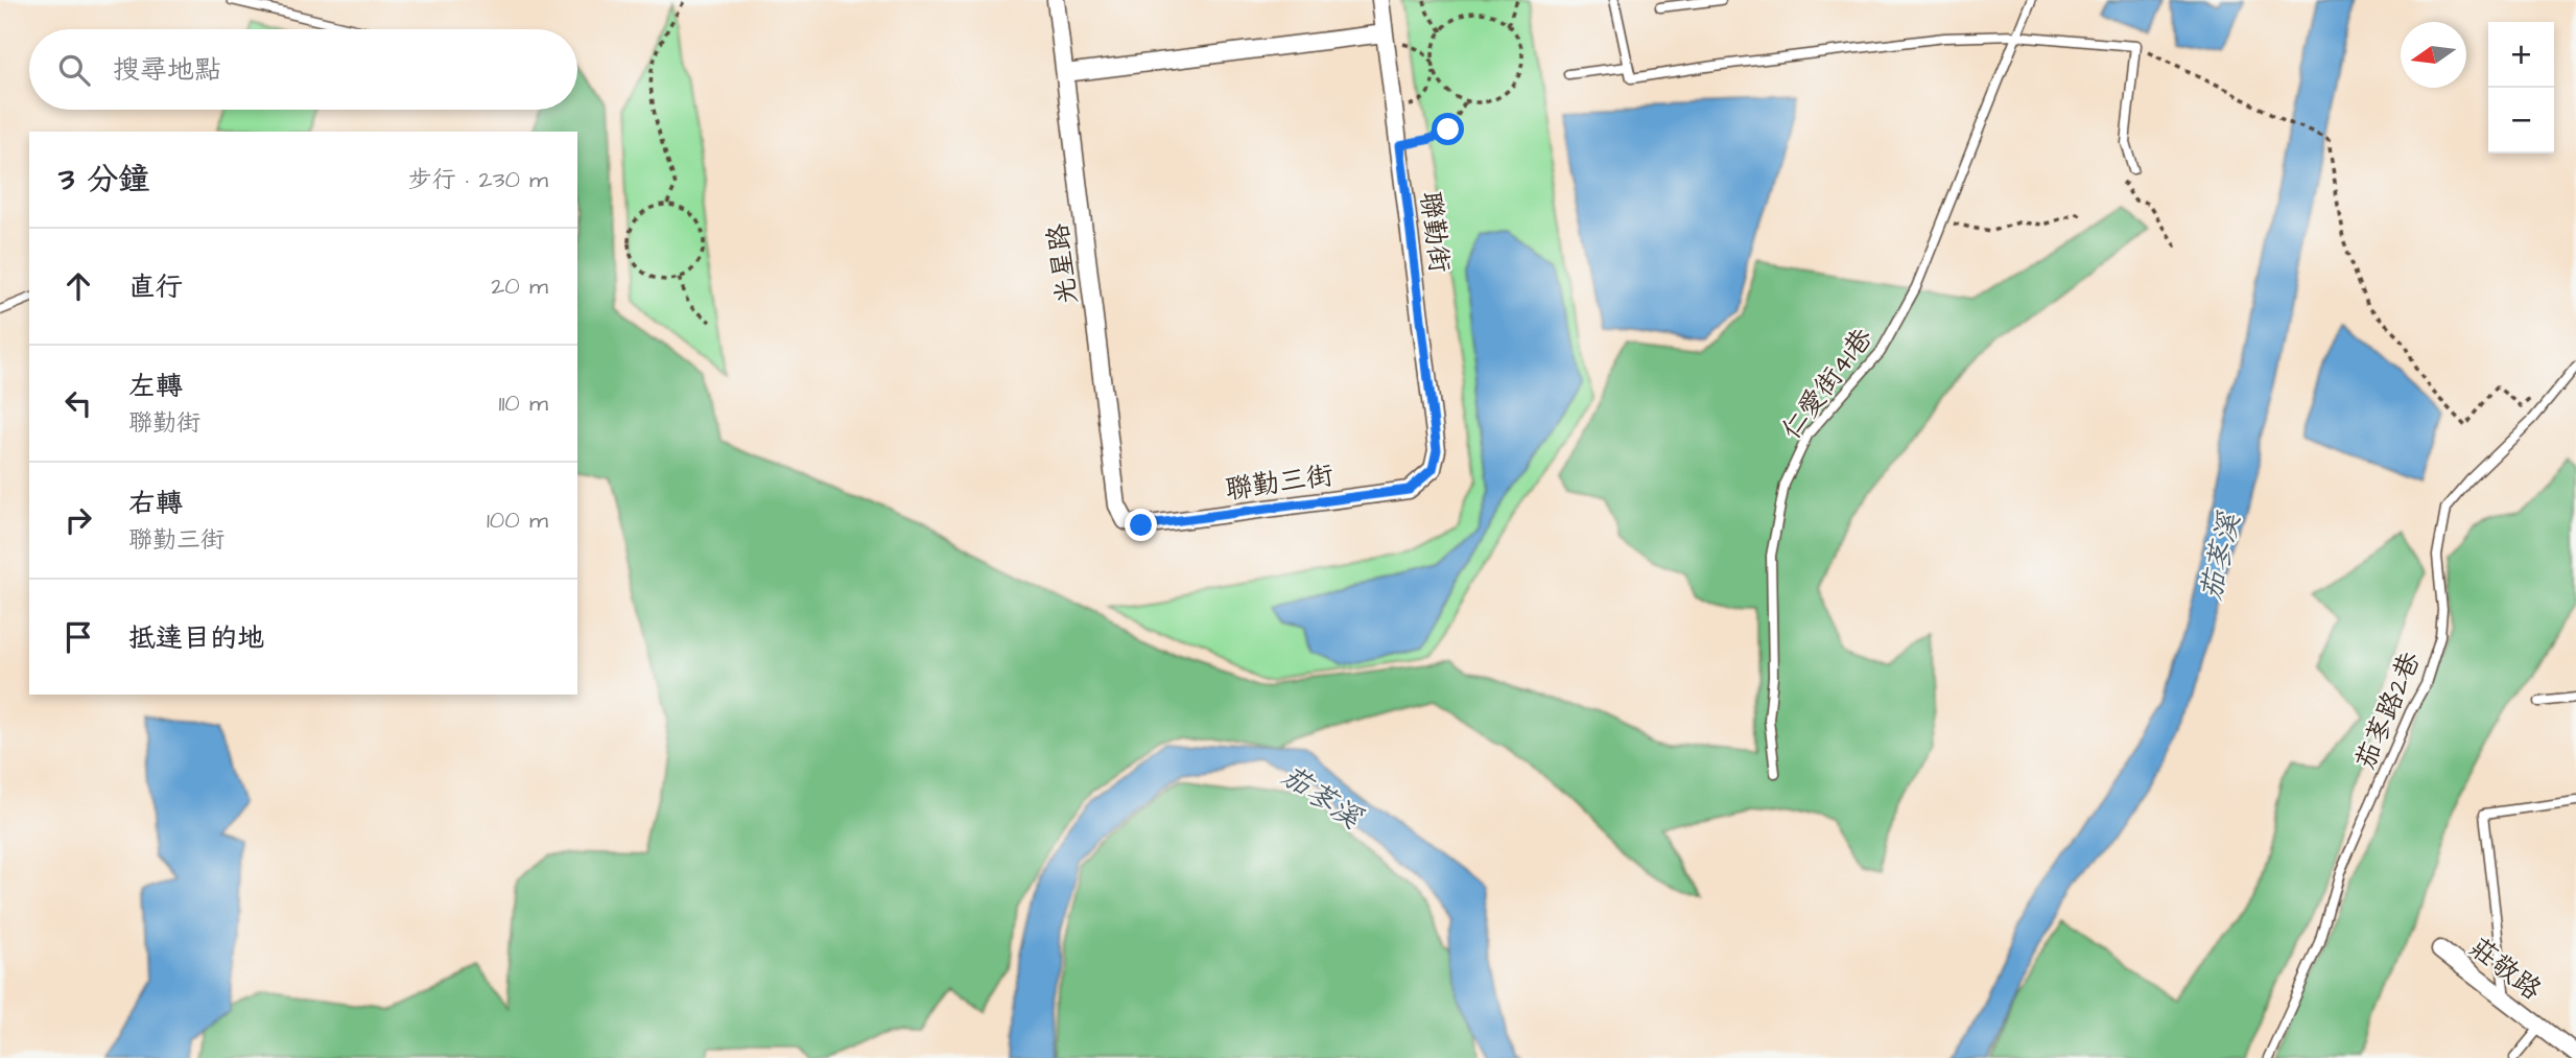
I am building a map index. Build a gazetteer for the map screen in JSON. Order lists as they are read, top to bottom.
{
  "streets": {
    "street": [
      "聯勤街",
      "光星路",
      "聯勤三街",
      "莊敬路"
    ],
    "lane": ["仁愛街41巷", "茄苳路2巷"]
  },
  "crossings": [
    ["聯勤街", "聯勤三街"],
    ["光星路", "聯勤三街"]
  ],
  "water": ["茄苳溪"],
  "north": "left",
  "page": {
    "map_buttons": ["+", "−"],
    "search": "搜尋地點",
    "heading": ["3 分鐘", "步行 · 230 m"],
    "list": [
      ["直行", "20 m"],
      ["左轉", "聯勤街", "110 m"],
      ["右轉", "聯勤三街", "100 m"],
      "抵達目的地"
    ]
  }
}
